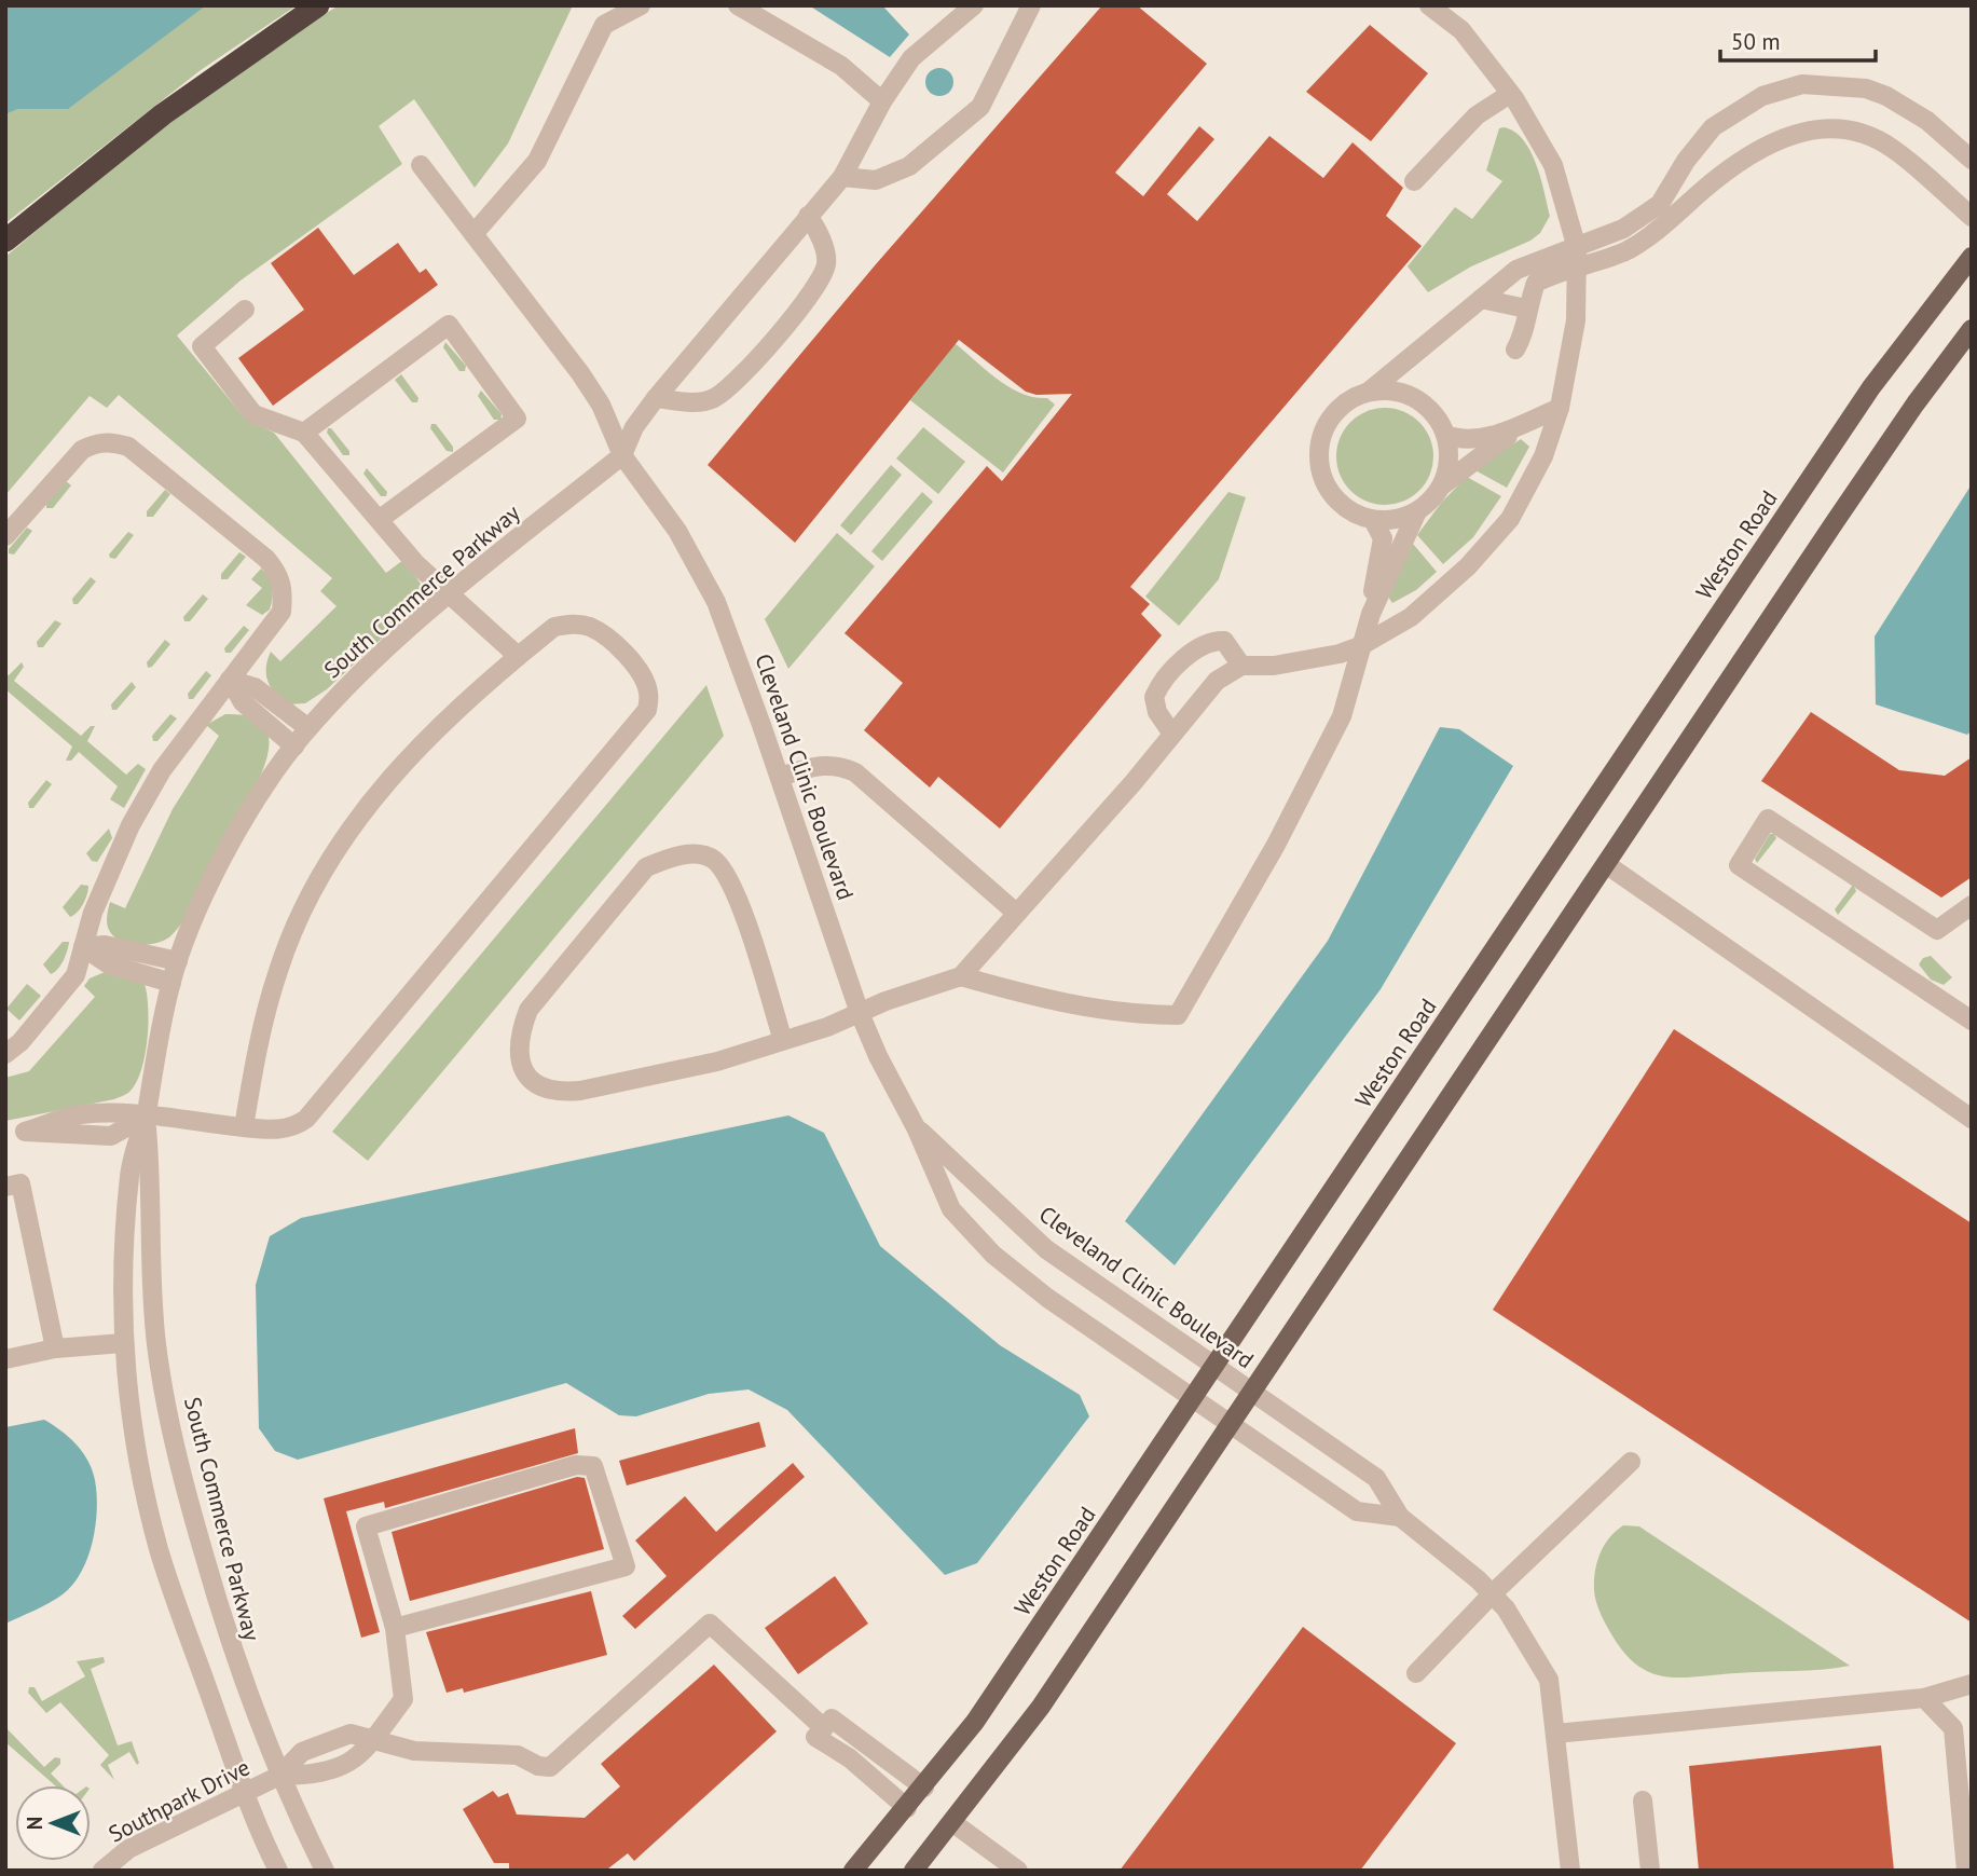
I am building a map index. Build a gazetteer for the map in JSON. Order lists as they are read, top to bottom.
{
  "streets": {
    "main road": ["Weston Road"],
    "street": ["South Commerce Parkway", "Cleveland Clinic Boulevard", "Southpark Drive"]
  },
  "crossings": [
    ["Weston Road", "Cleveland Clinic Boulevard"],
    ["South Commerce Parkway", "Cleveland Clinic Boulevard"],
    ["South Commerce Parkway", "Southpark Drive"]
  ],
  "scale_bar": "50 m",
  "north": "left"
}
